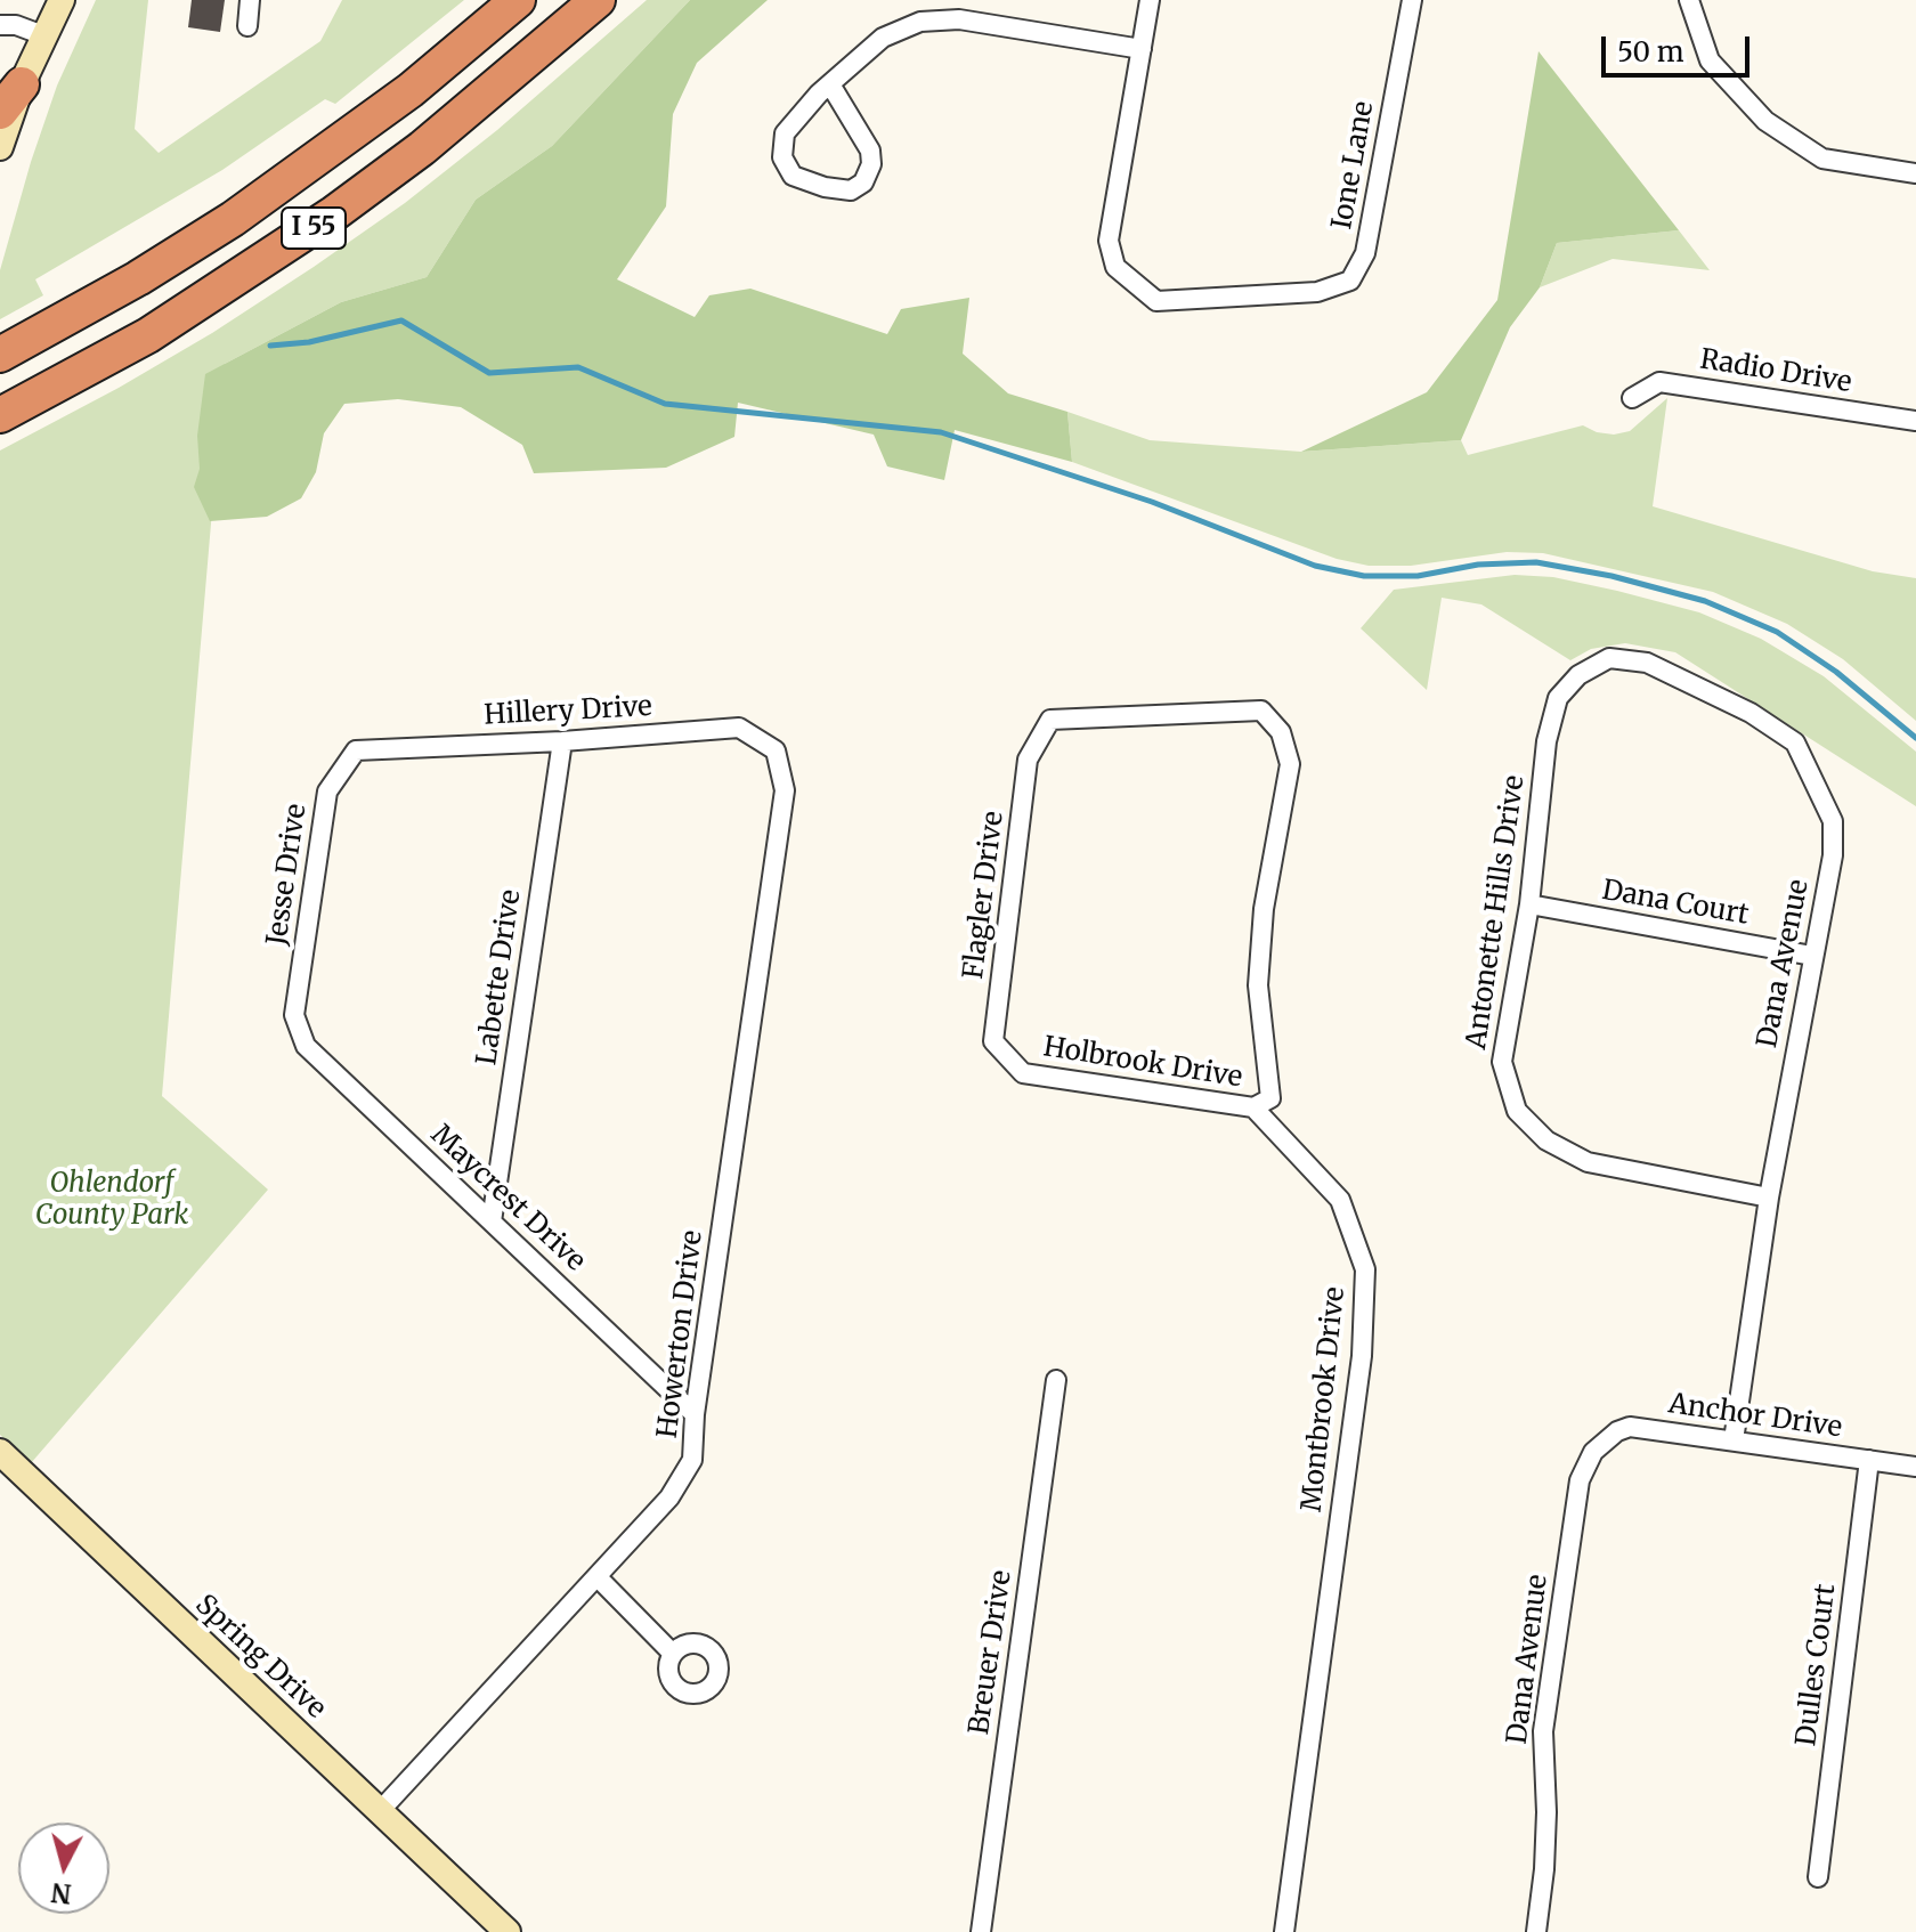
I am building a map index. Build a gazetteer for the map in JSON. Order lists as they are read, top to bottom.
{
  "streets": {
    "highway": ["I 55"],
    "street": [
      "Ione Lane",
      "Radio Drive",
      "Hillery Drive",
      "Jesse Drive",
      "Flagler Drive",
      "Dana Court",
      "Antonette Hills Drive",
      "Dana Avenue",
      "Labette Drive",
      "Holbrook Drive",
      "Maycrest Drive",
      "Howerton Drive",
      "Montbrook Drive",
      "Anchor Drive",
      "Breuer Drive",
      "Spring Drive",
      "Dulles Court"
    ]
  },
  "crossings": [
    ["Hillery Drive", "Jesse Drive"],
    ["Hillery Drive", "Labette Drive"],
    ["Hillery Drive", "Howerton Drive"],
    ["Jesse Drive", "Maycrest Drive"],
    ["Flagler Drive", "Holbrook Drive"],
    ["Flagler Drive", "Montbrook Drive"],
    ["Dana Court", "Antonette Hills Drive"],
    ["Dana Court", "Dana Avenue"],
    ["Antonette Hills Drive", "Dana Avenue"],
    ["Dana Avenue", "Anchor Drive"],
    ["Labette Drive", "Maycrest Drive"],
    ["Holbrook Drive", "Montbrook Drive"],
    ["Maycrest Drive", "Howerton Drive"],
    ["Howerton Drive", "Spring Drive"],
    ["Anchor Drive", "Dulles Court"]
  ],
  "parks": ["Ohlendorf County Park"],
  "scale_bar": "50 m",
  "north": "bottom"
}
